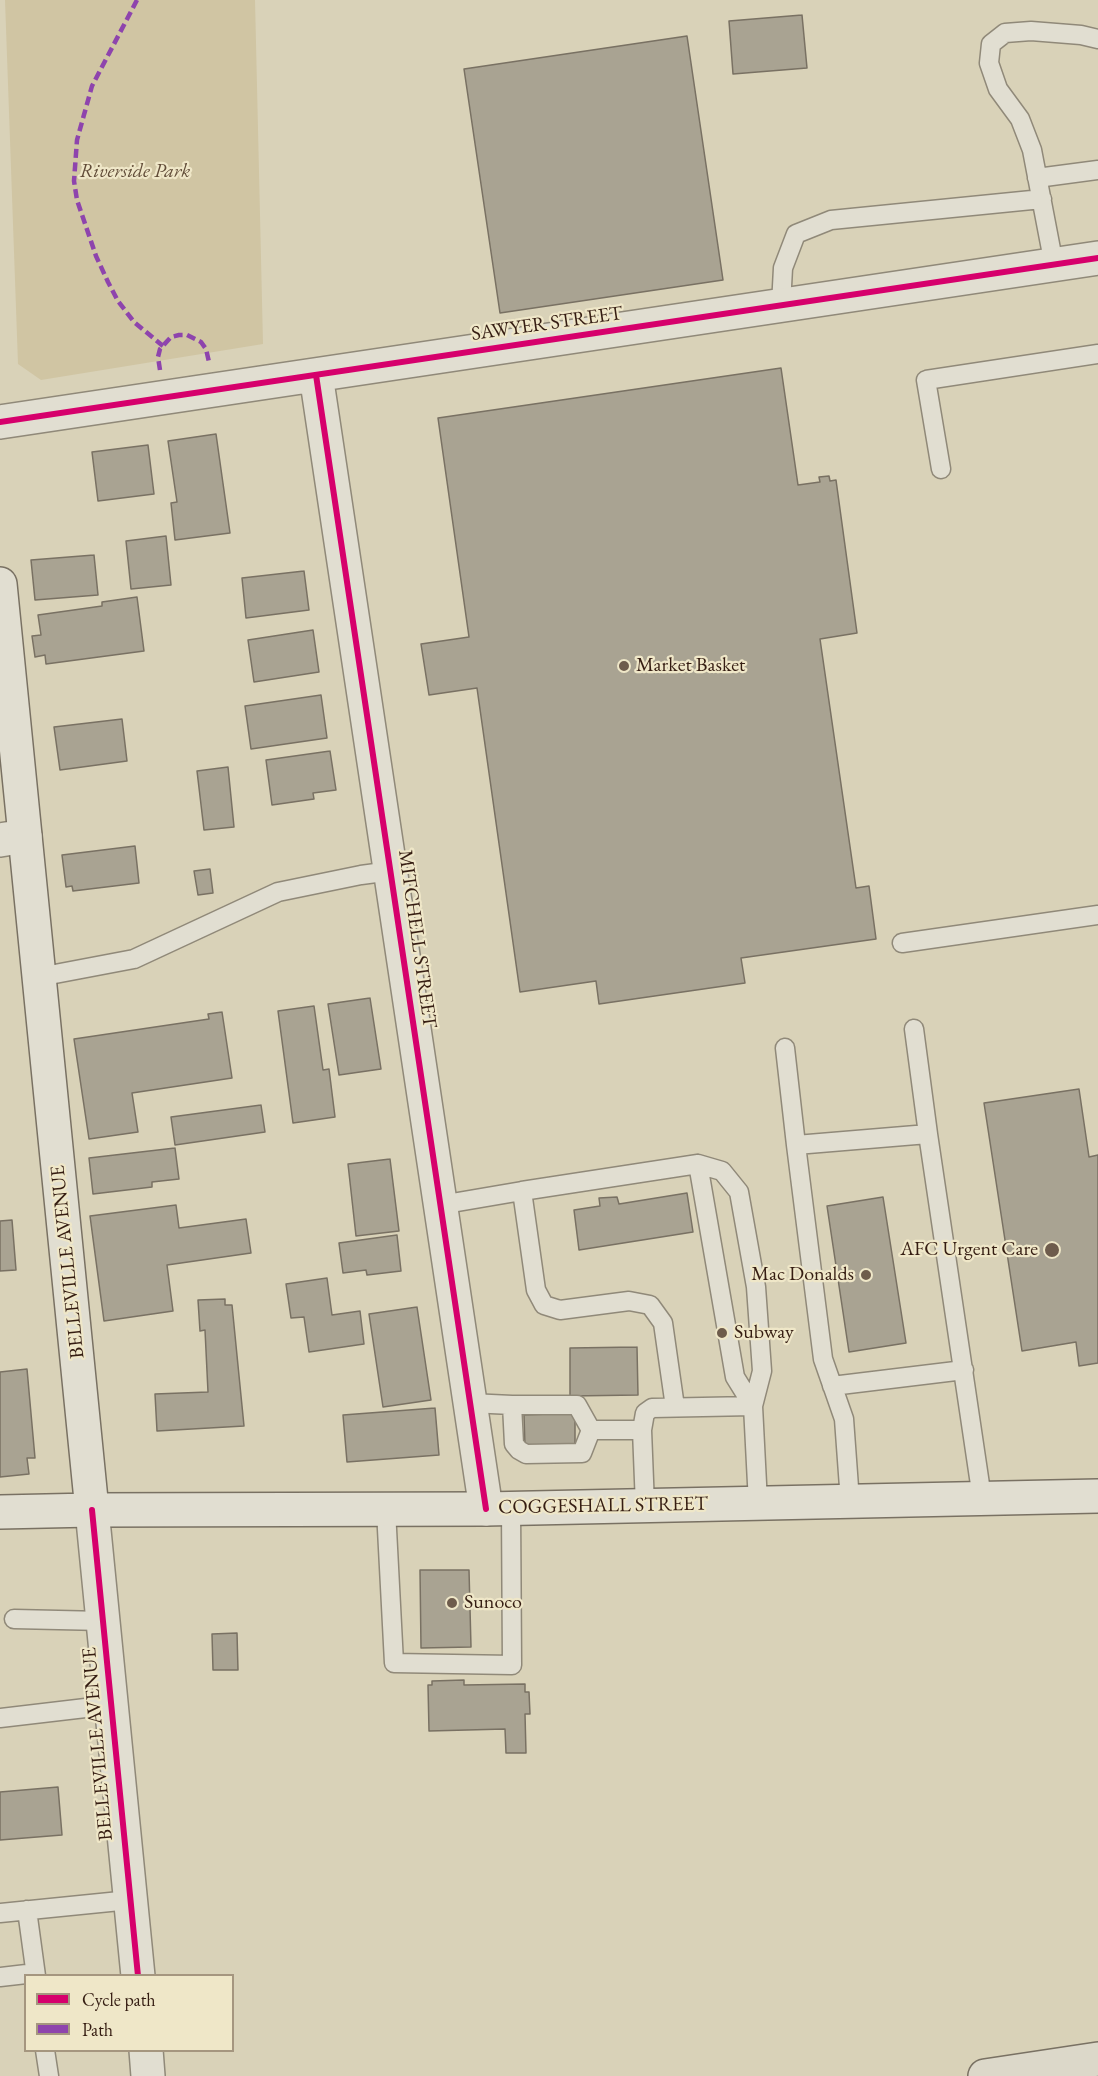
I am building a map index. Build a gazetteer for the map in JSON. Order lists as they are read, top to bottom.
{
  "streets": {
    "street": [
      "SAWYER STREET",
      "MITCHELL STREET",
      "BELLEVILLE AVENUE",
      "COGGESHALL STREET"
    ]
  },
  "crossings": [
    ["SAWYER STREET", "MITCHELL STREET"],
    ["MITCHELL STREET", "COGGESHALL STREET"],
    ["BELLEVILLE AVENUE", "COGGESHALL STREET"]
  ],
  "parks": ["Riverside Park"],
  "places": [
    "Market Basket",
    "AFC Urgent Care",
    "Mac Donalds",
    "Subway",
    "Sunoco"
  ],
  "legend": ["Cycle path", "Path"]
}
